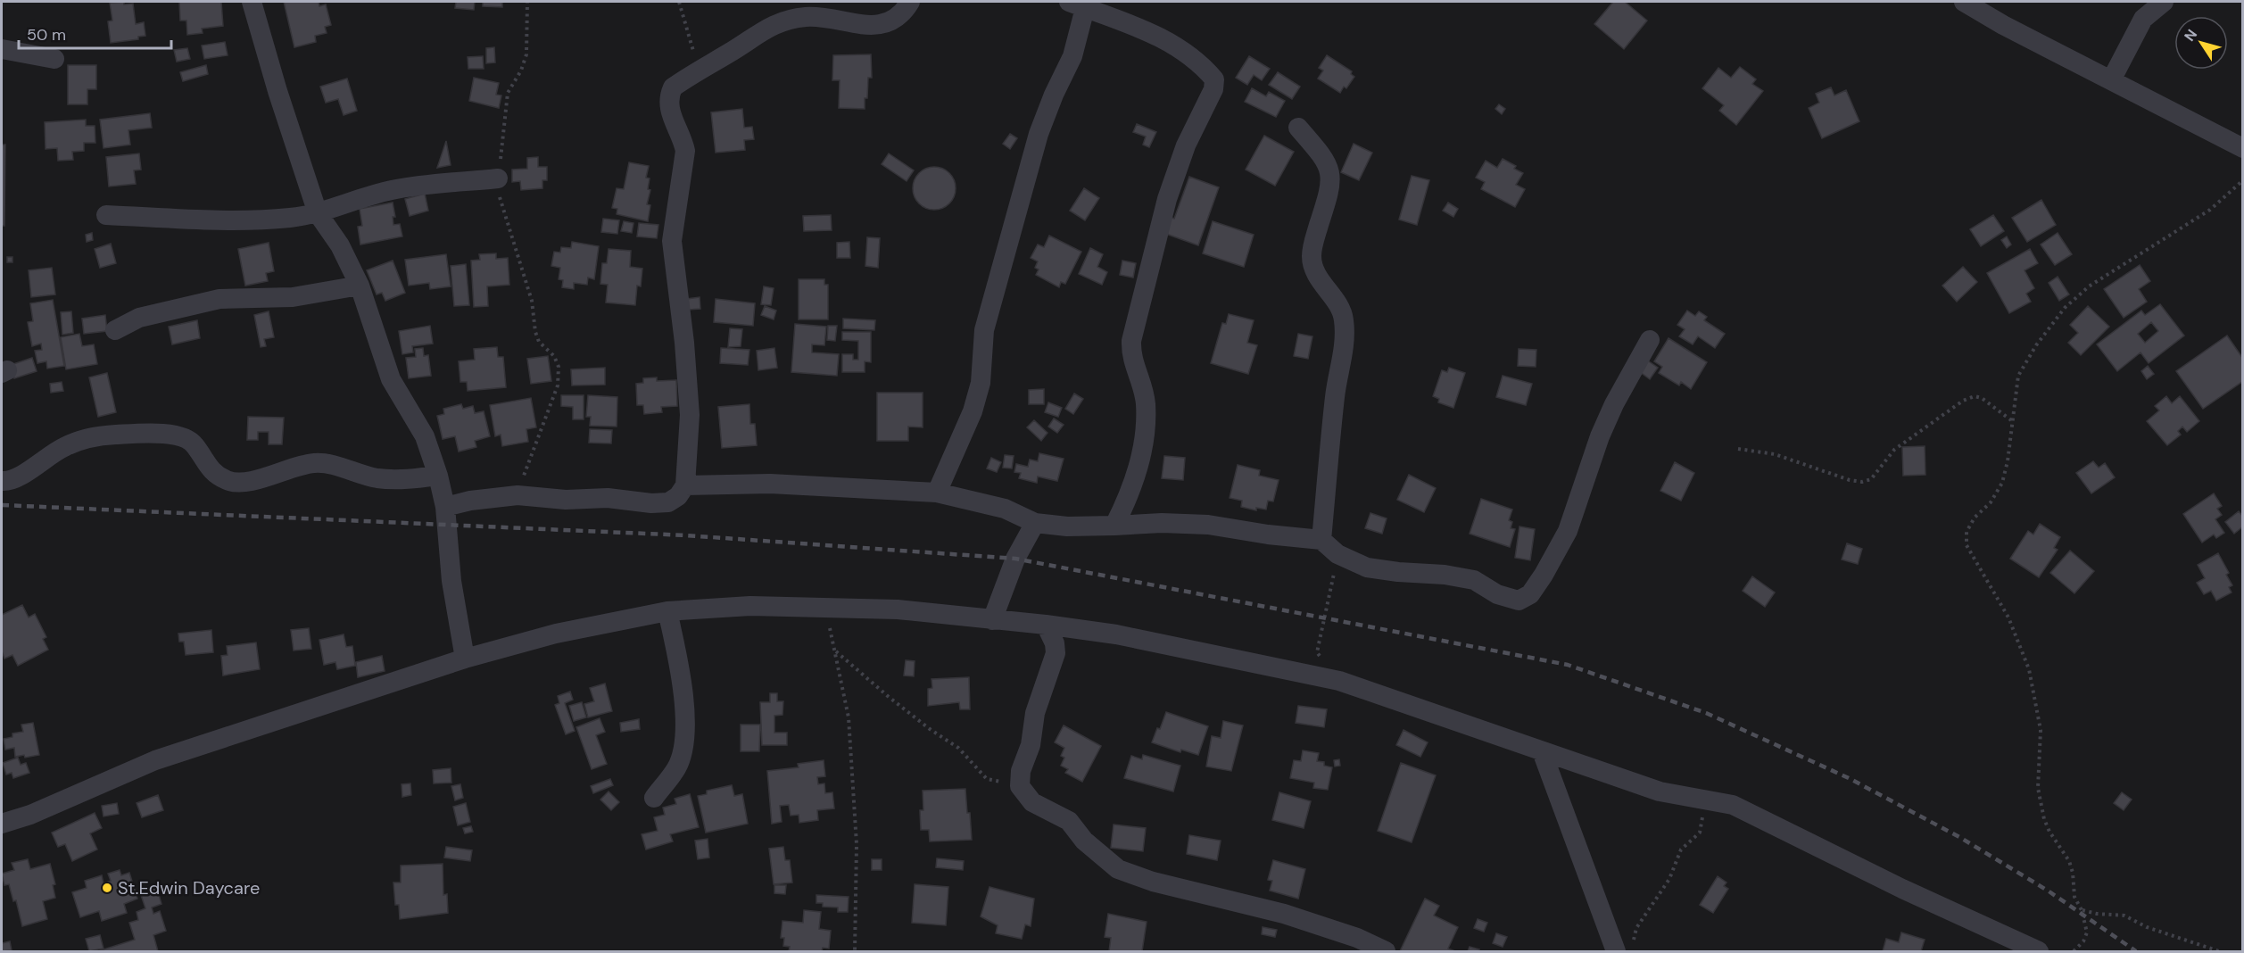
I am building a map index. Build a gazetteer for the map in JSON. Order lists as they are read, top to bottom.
{
  "places": ["St.Edwin Daycare"],
  "scale_bar": "50 m",
  "north": "top left"
}
